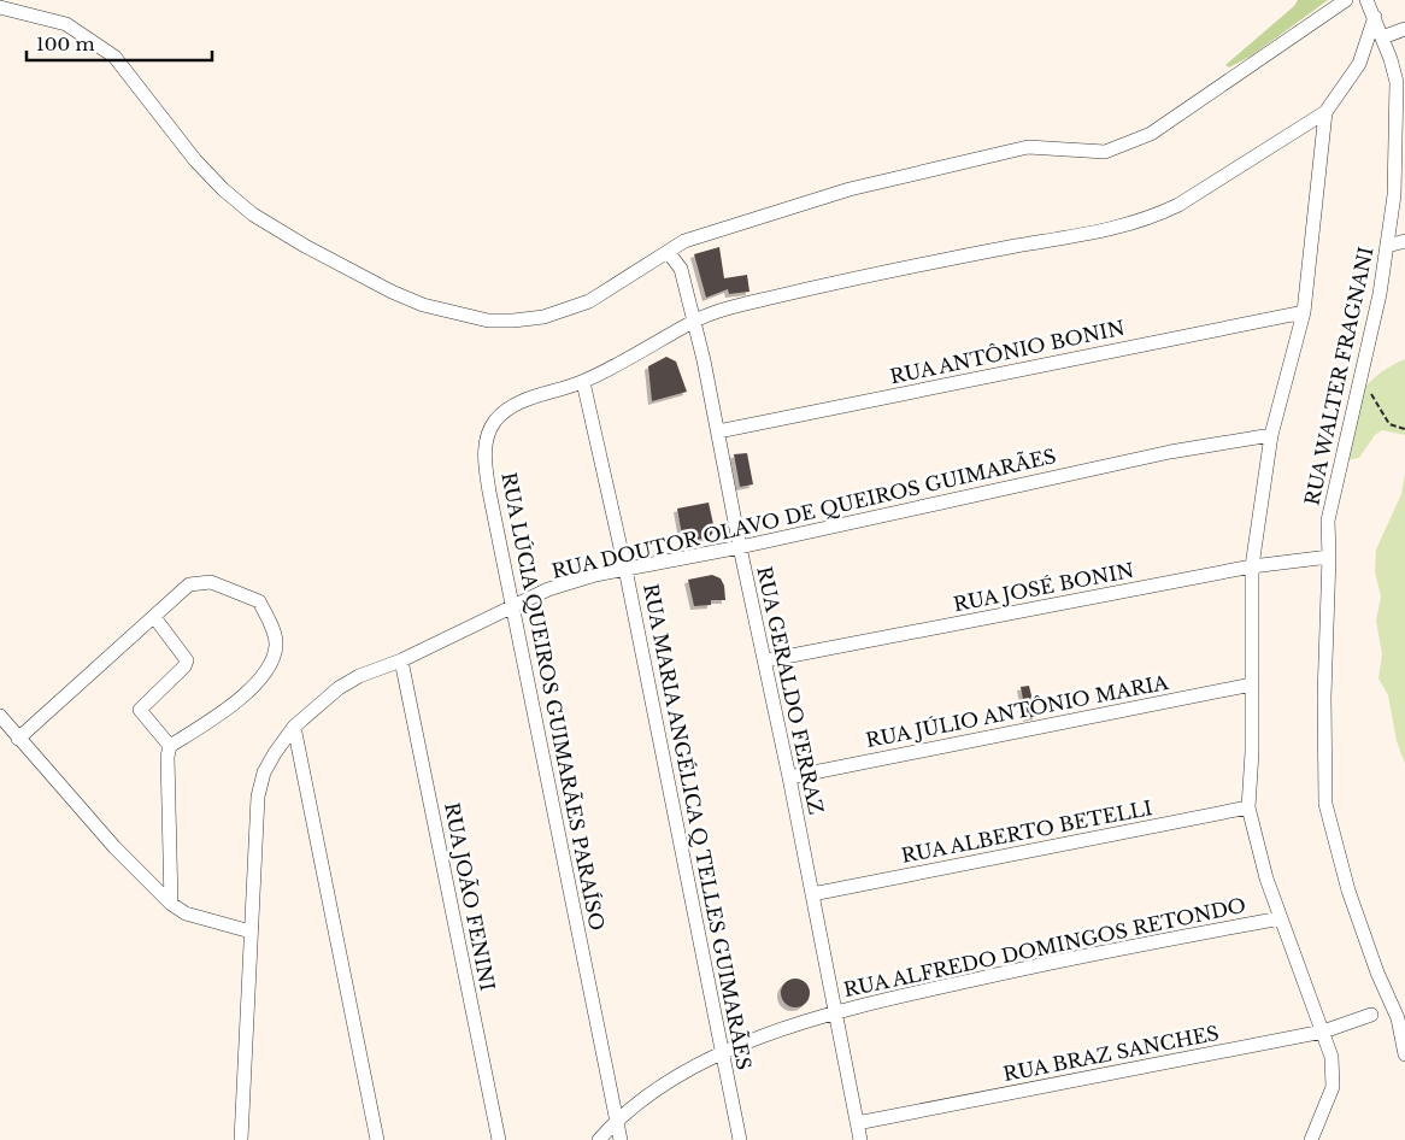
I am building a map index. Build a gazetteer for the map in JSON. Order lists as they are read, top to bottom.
{
  "streets": {
    "street": [
      "RUA ANTÔNIO BONIN",
      "RUA WALTER FRAGNANI",
      "RUA DOUTOR OLAVO DE QUEIROS GUIMARÃES",
      "RUA JOSÉ BONIN",
      "RUA GERALDO FERRAZ",
      "RUA LÚCIA QUEIROS GUIMARÃES PARAÍSO",
      "RUA JÚLIO ANTÔNIO MARIA",
      "RUA MARIA ANGÉLICA Q TELLES GUIMARÃES",
      "RUA ALBERTO BETELLI",
      "RUA JOÃO FENINI",
      "RUA ALFREDO DOMINGOS RETONDO",
      "RUA BRAZ SANCHES"
    ]
  },
  "crossings": [
    ["RUA ANTÔNIO BONIN", "RUA GERALDO FERRAZ"],
    ["RUA WALTER FRAGNANI", "RUA JOSÉ BONIN"],
    ["RUA DOUTOR OLAVO DE QUEIROS GUIMARÃES", "RUA GERALDO FERRAZ"],
    ["RUA DOUTOR OLAVO DE QUEIROS GUIMARÃES", "RUA LÚCIA QUEIROS GUIMARÃES PARAÍSO"],
    ["RUA DOUTOR OLAVO DE QUEIROS GUIMARÃES", "RUA MARIA ANGÉLICA Q TELLES GUIMARÃES"],
    ["RUA DOUTOR OLAVO DE QUEIROS GUIMARÃES", "RUA JOÃO FENINI"],
    ["RUA JOSÉ BONIN", "RUA GERALDO FERRAZ"],
    ["RUA GERALDO FERRAZ", "RUA LÚCIA QUEIROS GUIMARÃES PARAÍSO"],
    ["RUA GERALDO FERRAZ", "RUA JÚLIO ANTÔNIO MARIA"],
    ["RUA GERALDO FERRAZ", "RUA ALBERTO BETELLI"],
    ["RUA GERALDO FERRAZ", "RUA ALFREDO DOMINGOS RETONDO"],
    ["RUA GERALDO FERRAZ", "RUA BRAZ SANCHES"],
    ["RUA LÚCIA QUEIROS GUIMARÃES PARAÍSO", "RUA MARIA ANGÉLICA Q TELLES GUIMARÃES"],
    ["RUA LÚCIA QUEIROS GUIMARÃES PARAÍSO", "RUA ALFREDO DOMINGOS RETONDO"],
    ["RUA MARIA ANGÉLICA Q TELLES GUIMARÃES", "RUA ALFREDO DOMINGOS RETONDO"]
  ],
  "scale_bar": "100 m"
}
